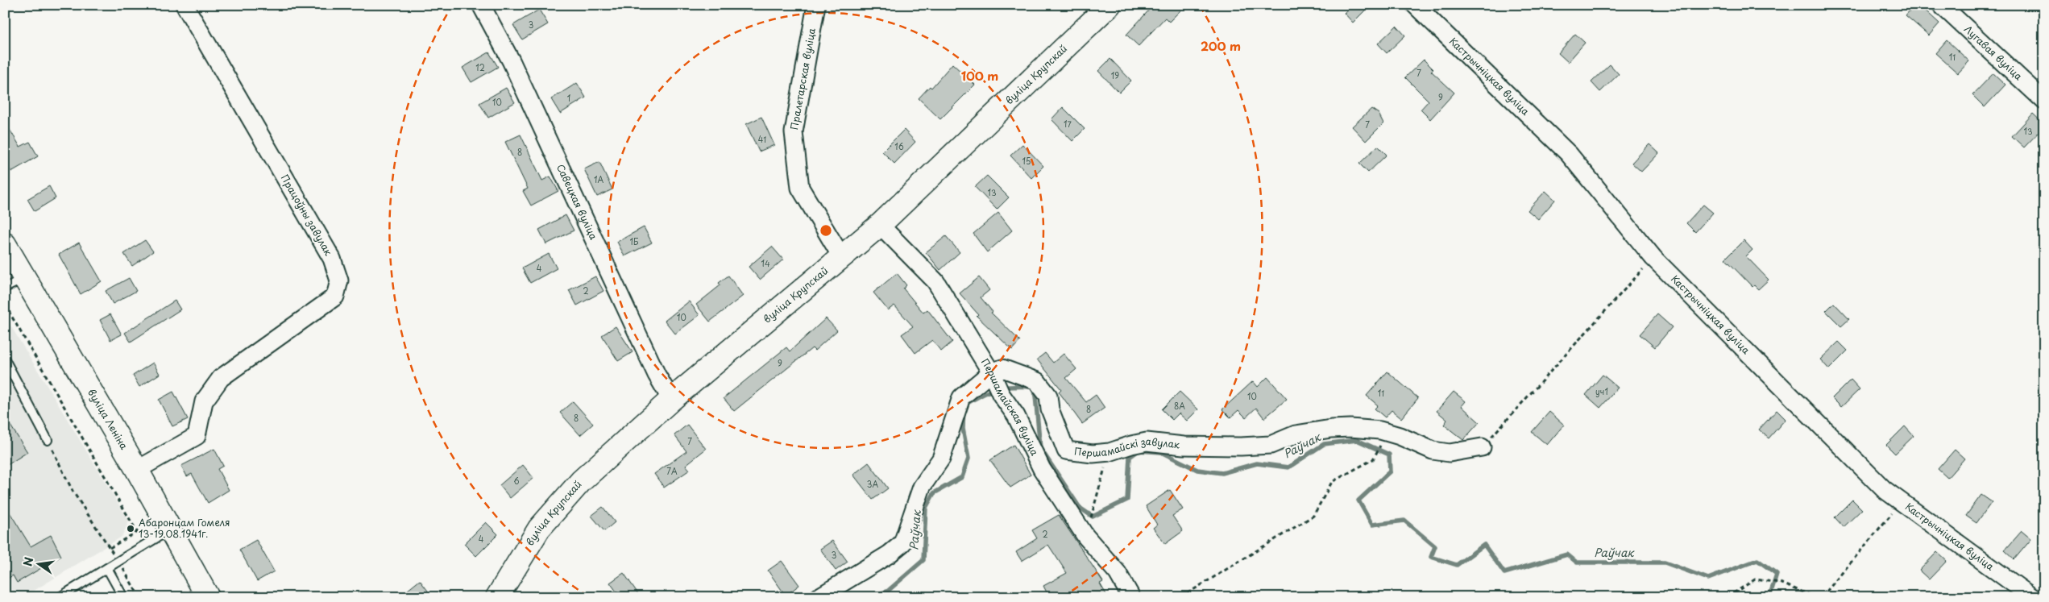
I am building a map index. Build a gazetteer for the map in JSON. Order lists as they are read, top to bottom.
{
  "streets": {
    "street": [
      "Лугавая вуліца",
      "вуліца Крупскай",
      "Кастрычніцкая вуліца",
      "Пралетарская вуліца",
      "Савецкая вуліца",
      "Працоўны завулак",
      "Першамайская вуліца",
      "вуліца Леніна",
      "Першамайскі завулак"
    ]
  },
  "crossings": [
    ["вуліца Крупскай", "Пралетарская вуліца"],
    ["вуліца Крупскай", "Савецкая вуліца"],
    ["вуліца Крупскай", "Першамайская вуліца"],
    ["Працоўны завулак", "вуліца Леніна"],
    ["Першамайская вуліца", "Першамайскі завулак"]
  ],
  "water": ["Раўчак"],
  "places": ["Абаронцам Гомеля 13-19.08.1941г."],
  "house_numbers": [
    "3",
    "11",
    "12",
    "7",
    "19",
    "9",
    "1",
    "10",
    "17",
    "7",
    "13",
    "41",
    "16",
    "8",
    "15",
    "1А",
    "13",
    "1Б",
    "14",
    "4",
    "2",
    "10",
    "9",
    "уч1",
    "11",
    "10",
    "8А",
    "8",
    "8",
    "7",
    "7А",
    "6",
    "3А",
    "2",
    "4",
    "3"
  ],
  "north": "left",
  "rings": ["200 m", "100 m"]
}
